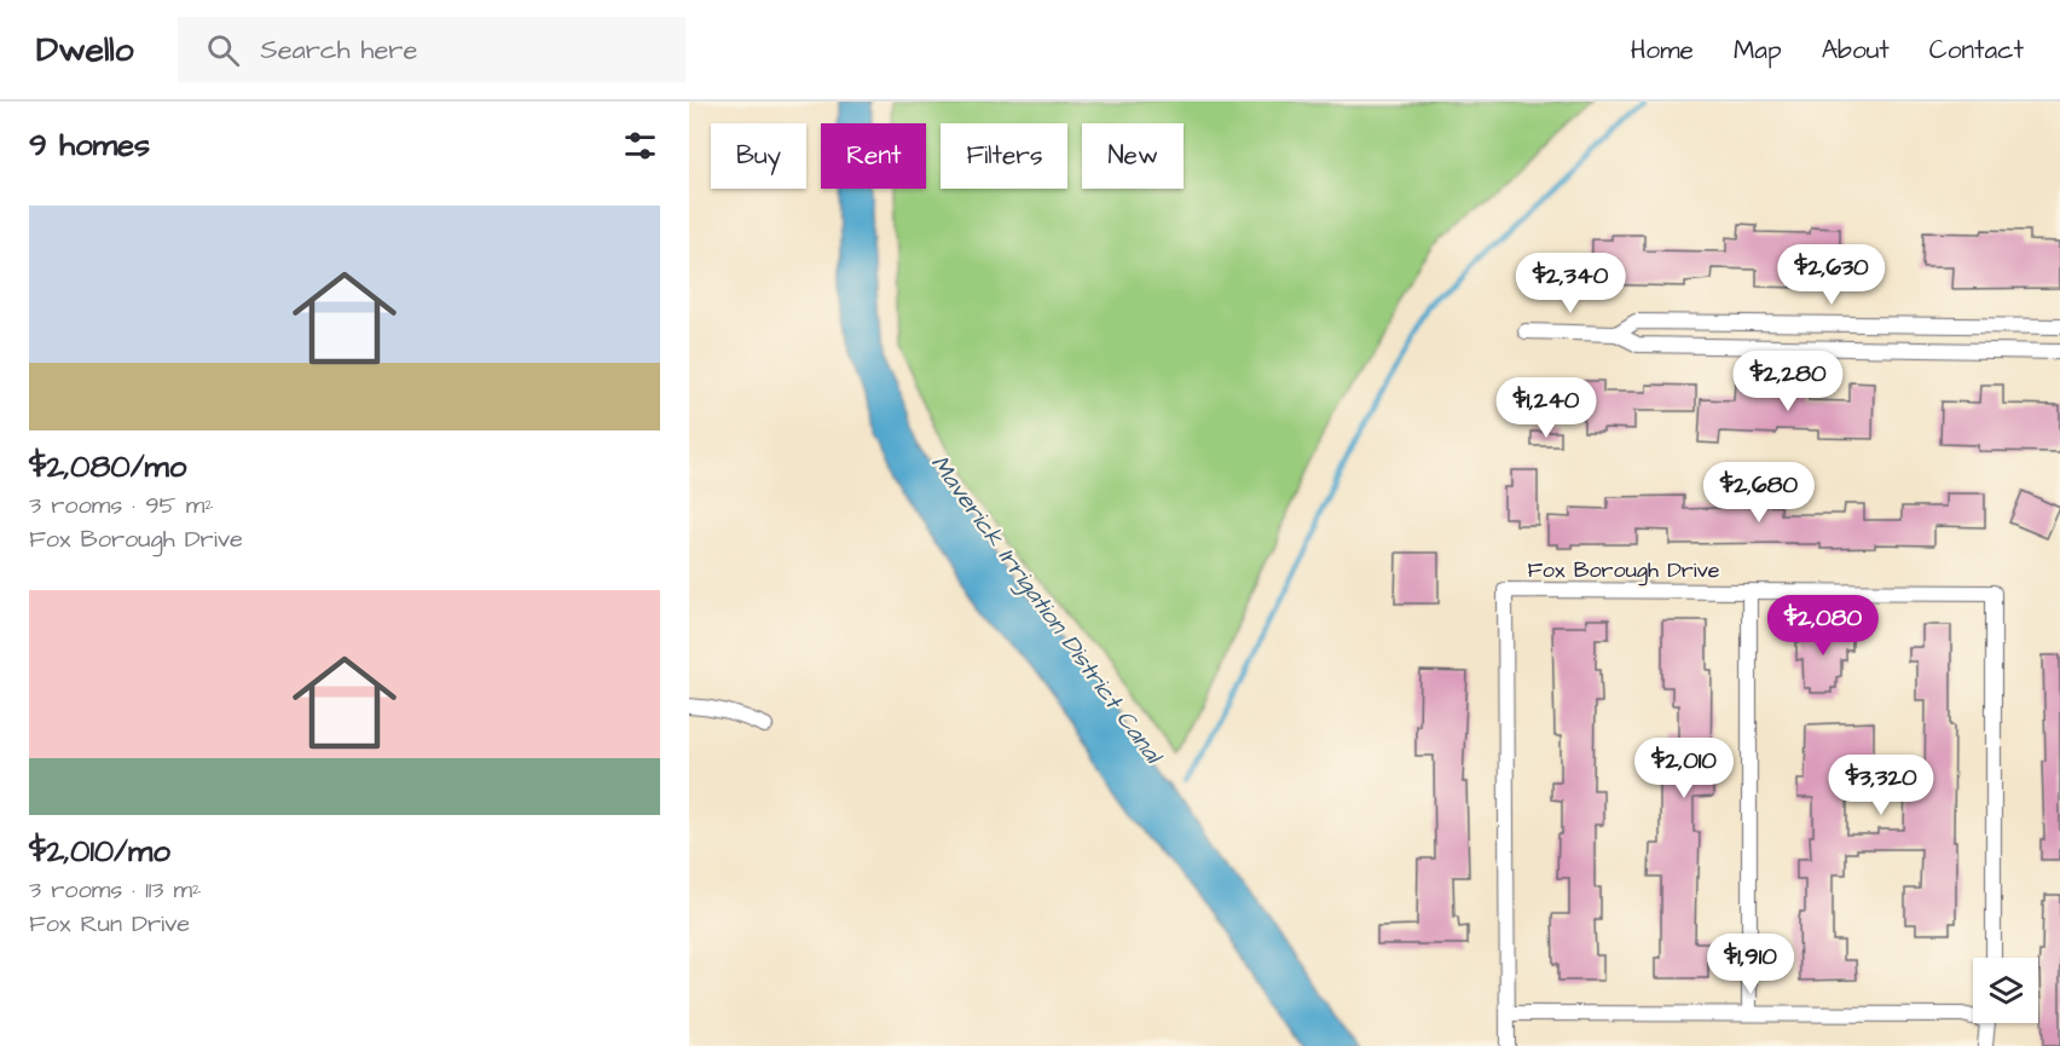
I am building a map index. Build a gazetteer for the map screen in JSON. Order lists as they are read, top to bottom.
{
  "streets": {
    "street": ["Fox Borough Drive"]
  },
  "water": ["Maverick Irrigation District Canal"],
  "page": {
    "header": "Dwello",
    "search": "Search here",
    "nav": [
      "Home",
      "Map",
      "About",
      "Contact"
    ],
    "heading": "9 homes",
    "chip": [
      "Buy",
      "Rent",
      "Filters",
      "New"
    ],
    "list": [
      {
        "name": "$2,080/mo",
        "note": "3 rooms · 95 m² · Fox Borough Drive"
      },
      {
        "name": "$2,010/mo",
        "note": "3 rooms · 113 m² · Fox Run Drive"
      }
    ],
    "price": [
      "$2,630",
      "$2,340",
      "$2,280",
      "$1,240",
      "$2,680",
      "$2,080",
      "$2,010",
      "$3,320",
      "$1,910"
    ]
  }
}
